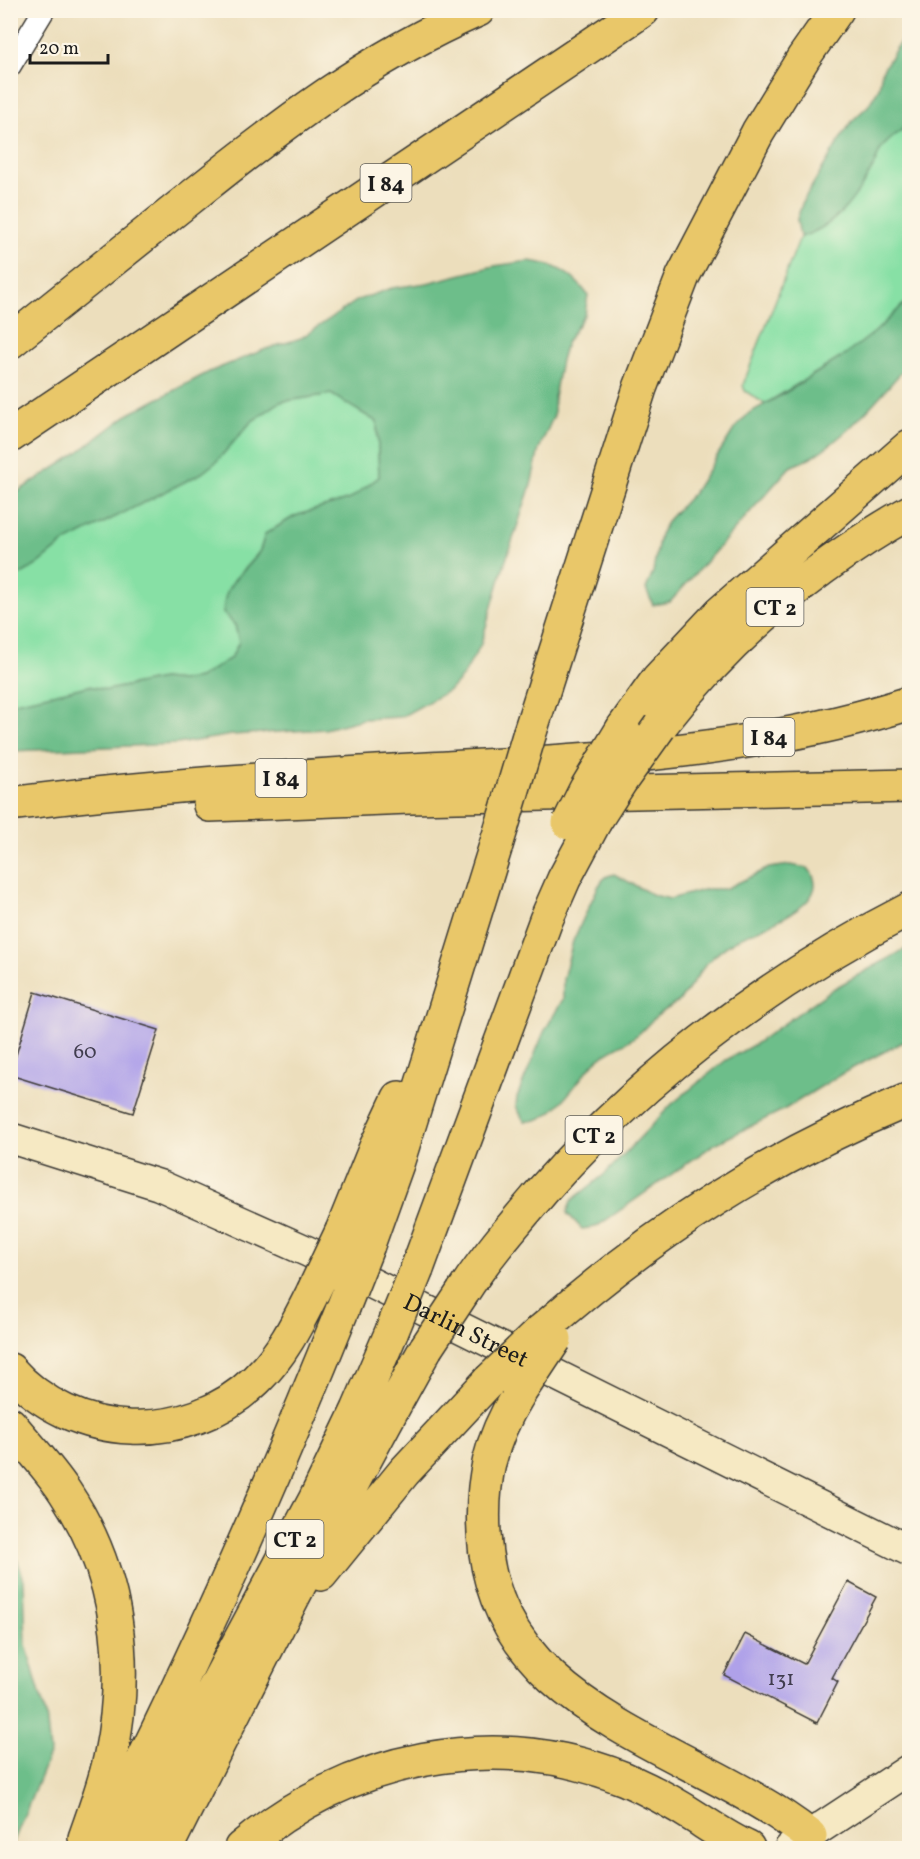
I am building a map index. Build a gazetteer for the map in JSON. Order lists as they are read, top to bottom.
{
  "streets": {
    "highway": ["I 84", "CT 2"],
    "main road": ["Darlin Street"]
  },
  "house_numbers": ["60", "131"],
  "scale_bar": "20 m"
}
